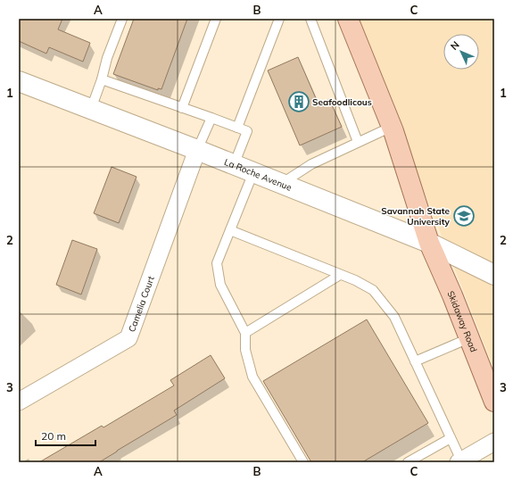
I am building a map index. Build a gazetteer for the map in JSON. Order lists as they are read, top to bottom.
{
  "streets": {
    "main road": ["La Roche Avenue", "Skidaway Road"],
    "street": ["Camelia Court"]
  },
  "crossings": [
    ["La Roche Avenue", "Camelia Court"],
    ["La Roche Avenue", "Skidaway Road"]
  ],
  "places": {
    "building": ["Seafoodlicous"],
    "school or university": ["Savannah State University"]
  },
  "scale_bar": "20 m",
  "north": "top left",
  "grid": {
    "columns": ["A", "B", "C"],
    "rows": ["1", "2", "3"]
  }
}
